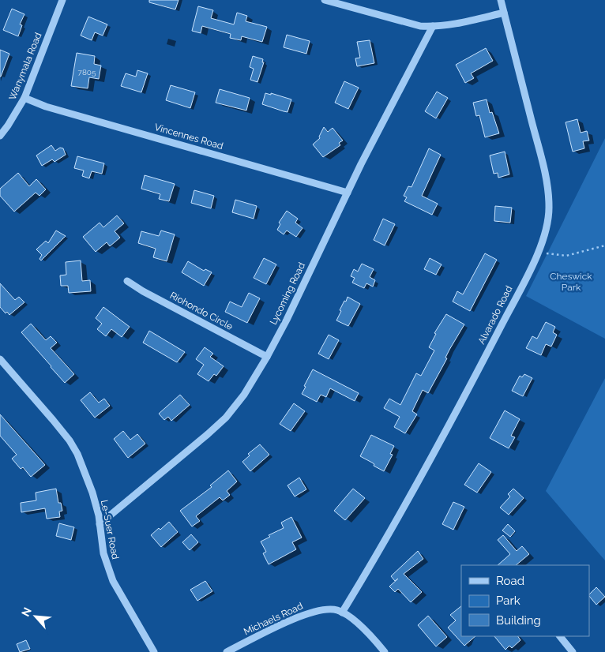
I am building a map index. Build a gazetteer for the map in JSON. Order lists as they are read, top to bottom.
{
  "streets": {
    "street": [
      "Wanymala Road",
      "Vincennes Road",
      "Lycoming Road",
      "Riohondo Circle",
      "Alvarado Road",
      "Le-Suer Road",
      "Michaels Road"
    ]
  },
  "crossings": [
    ["Wanymala Road", "Vincennes Road"],
    ["Vincennes Road", "Lycoming Road"],
    ["Lycoming Road", "Riohondo Circle"],
    ["Lycoming Road", "Le-Suer Road"],
    ["Alvarado Road", "Michaels Road"]
  ],
  "parks": ["Cheswick Park"],
  "house_numbers": ["7805"],
  "legend": ["Road", "Park", "Building"],
  "north": "top left"
}
